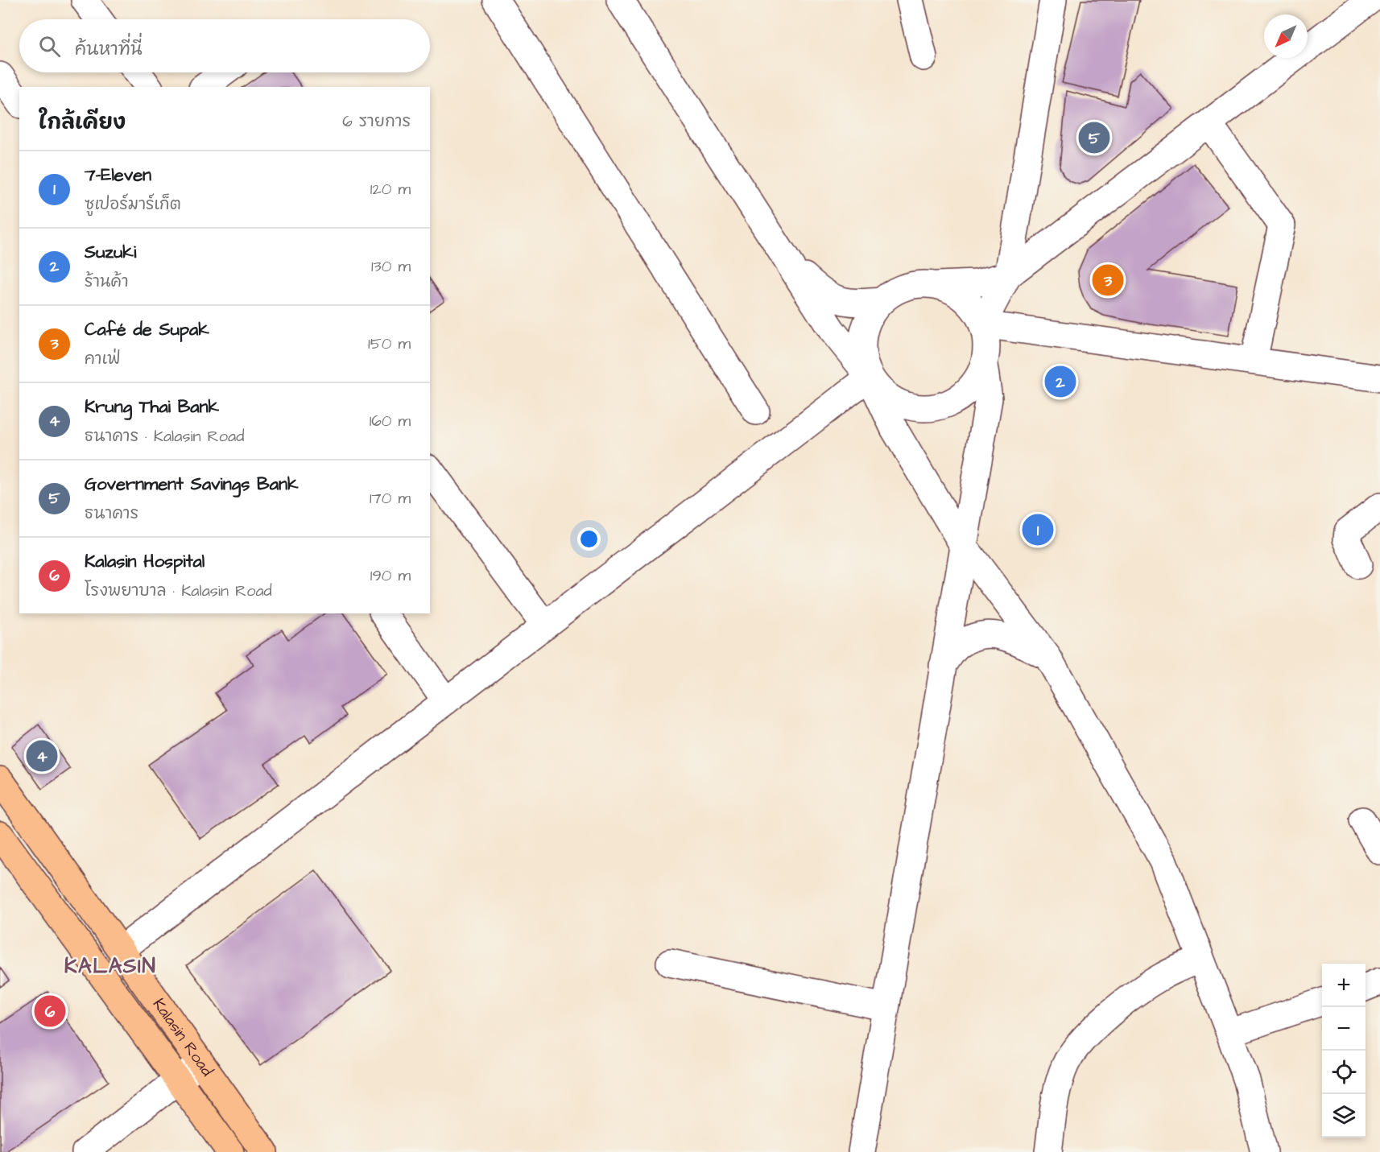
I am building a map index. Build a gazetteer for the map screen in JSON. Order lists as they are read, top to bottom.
{
  "streets": {
    "main road": ["Kalasin Road"]
  },
  "districts": ["KALASIN"],
  "north": "bottom left",
  "page": {
    "search": "ค้นหาที่นี่",
    "heading": ["ใกล้เคียง", "6 รายการ"],
    "pins": [
      "5",
      "3",
      "2",
      "1",
      "4",
      "6"
    ],
    "list": [
      {
        "mark": "1",
        "name": "7-Eleven",
        "note": "ซูเปอร์มาร์เก็ต",
        "value": "120 m"
      },
      {
        "mark": "2",
        "name": "Suzuki",
        "note": "ร้านค้า",
        "value": "130 m"
      },
      {
        "mark": "3",
        "name": "Café de Supak",
        "note": "คาเฟ่",
        "value": "150 m"
      },
      {
        "mark": "4",
        "name": "Krung Thai Bank",
        "note": "ธนาคาร · Kalasin Road",
        "value": "160 m"
      },
      {
        "mark": "5",
        "name": "Government Savings Bank",
        "note": "ธนาคาร",
        "value": "170 m"
      },
      {
        "mark": "6",
        "name": "Kalasin Hospital",
        "note": "โรงพยาบาล · Kalasin Road",
        "value": "190 m"
      }
    ],
    "map_buttons": ["+", "−"]
  }
}
